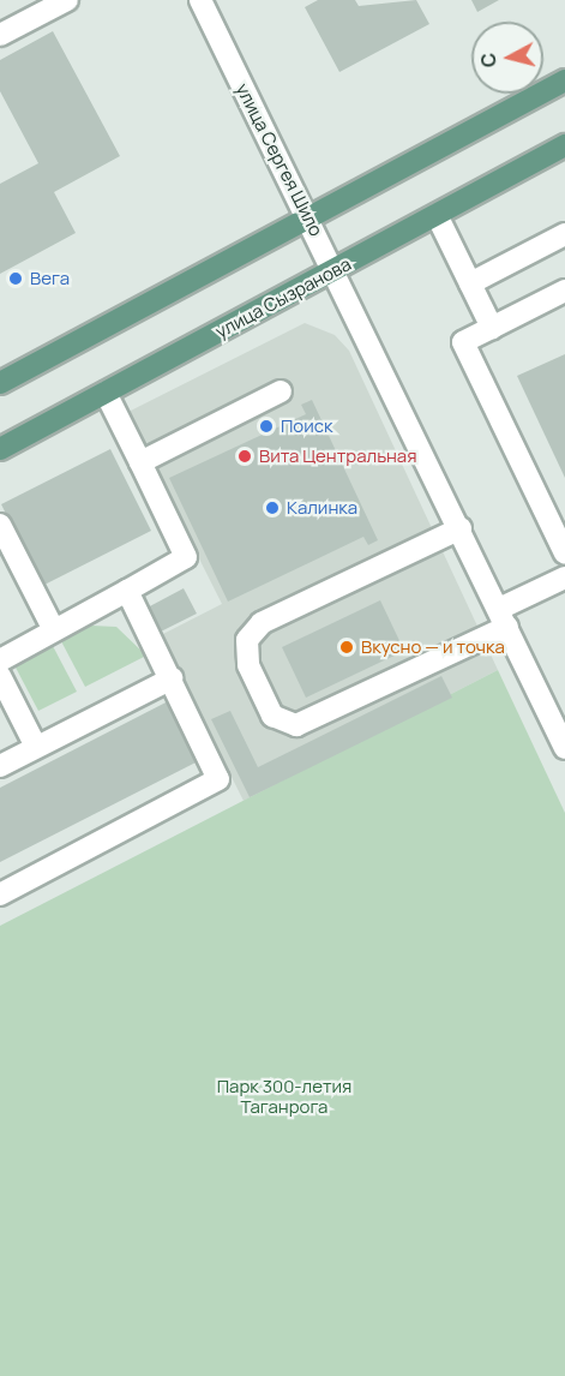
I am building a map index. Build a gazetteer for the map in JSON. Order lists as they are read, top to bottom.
{
  "streets": {
    "main road": ["улица Сызранова"],
    "street": ["улица Сергея Шило"]
  },
  "crossings": [
    ["улица Сергея Шило", "улица Сызранова"]
  ],
  "parks": ["Парк 300-летия Таганрога"],
  "places": [
    "Вега",
    "Поиск",
    "Вита Центральная",
    "Калинка",
    "Вкусно — и точка"
  ],
  "north": "left"
}
